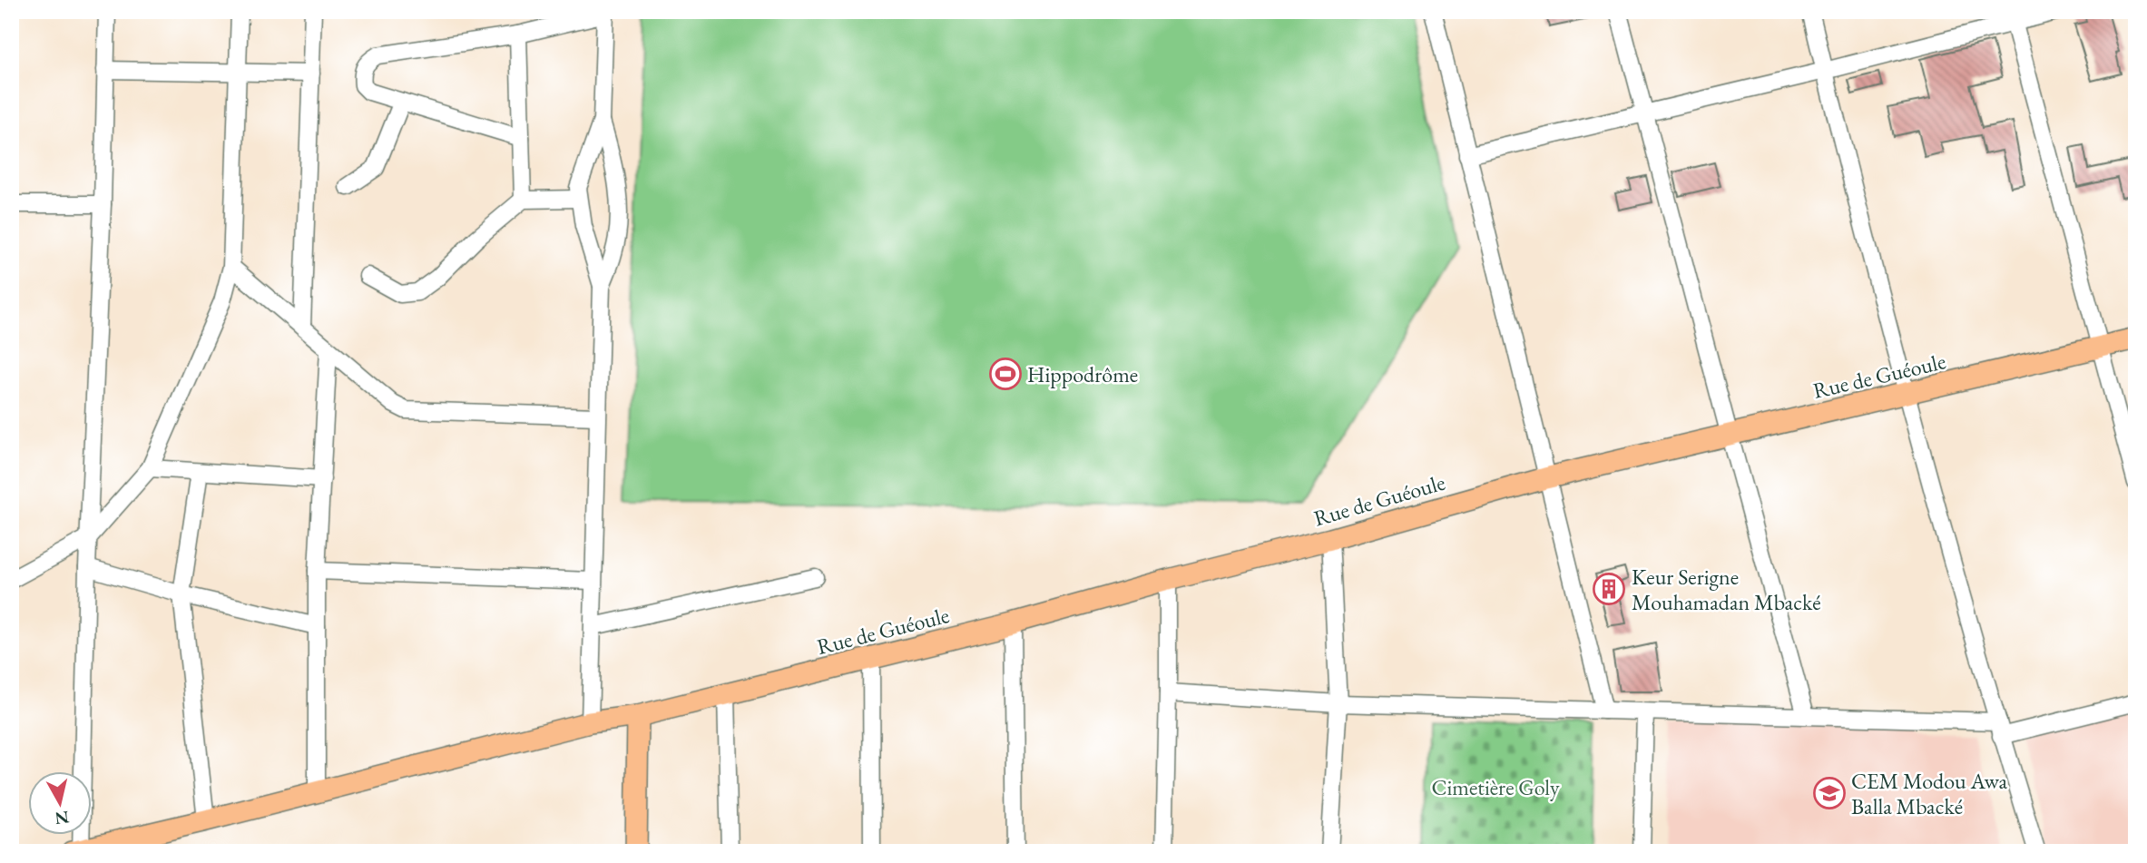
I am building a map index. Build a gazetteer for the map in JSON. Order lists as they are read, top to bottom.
{
  "streets": {
    "main road": ["Rue de Guéoule"]
  },
  "parks": ["Cimetière Goly"],
  "places": {
    "sports": ["Hippodrôme"],
    "building": ["Keur Serigne Mouhamadan Mbacké"],
    "school or university": ["CEM Modou Awa Balla Mbacké"]
  },
  "north": "bottom"
}
